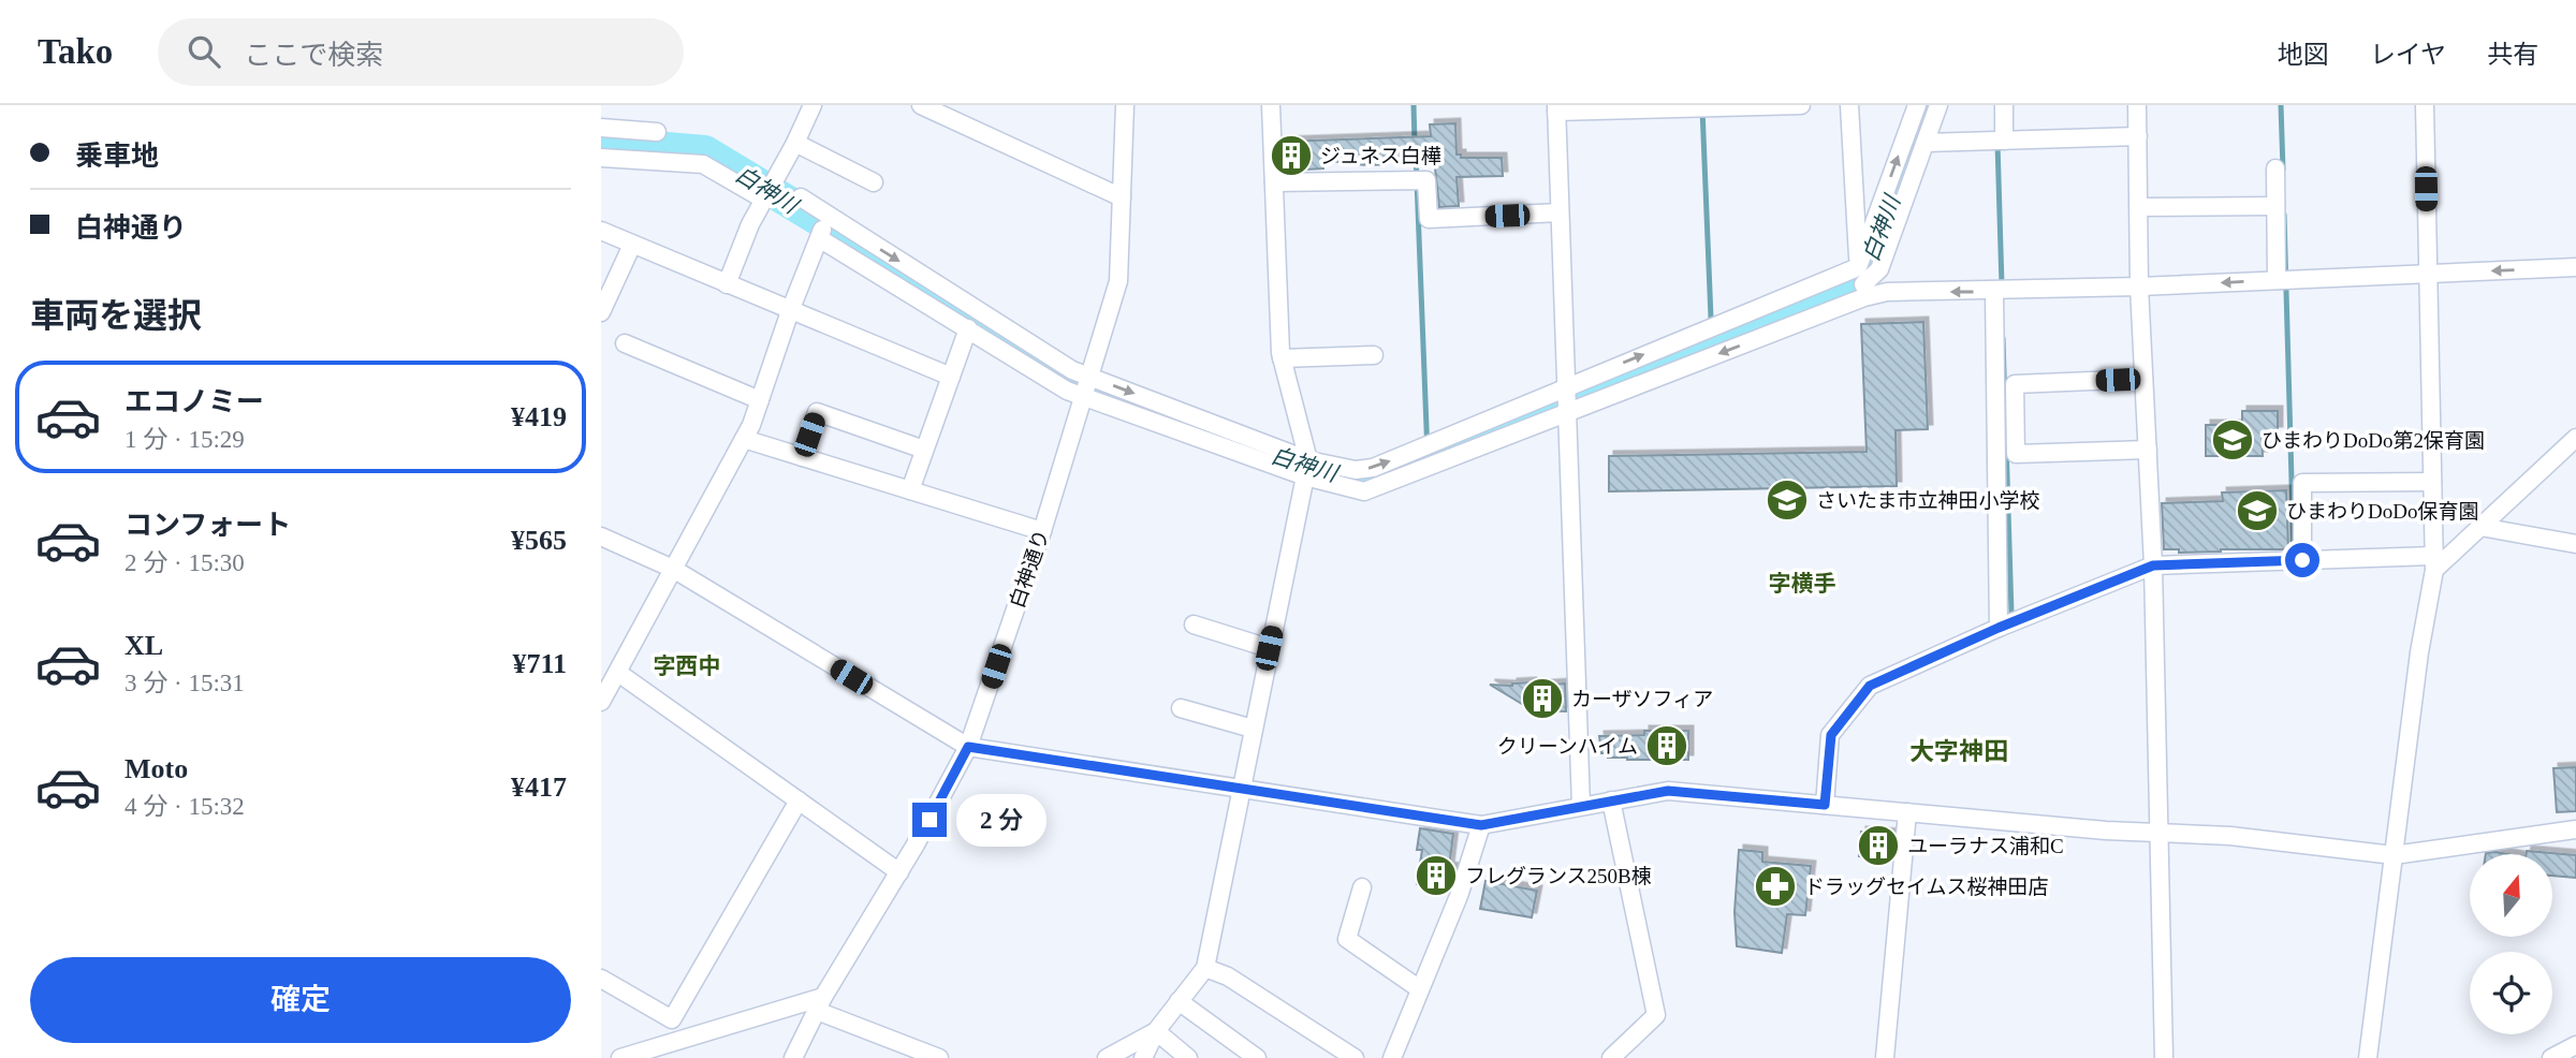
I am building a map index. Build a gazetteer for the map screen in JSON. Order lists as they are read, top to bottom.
{
  "streets": {
    "street": ["白神通り"]
  },
  "districts": ["字横手", "字西中", "大字神田"],
  "water": ["白神川"],
  "places": {
    "building": [
      "ジュネス白樺",
      "カーザソフィア",
      "クリーンハイム",
      "ユーラナス浦和C",
      "フレグランス250B棟"
    ],
    "school or university": ["ひまわりDoDo第2保育園", "さいたま市立神田小学校", "ひまわりDoDo保育園"],
    "pharmacy": ["ドラッグセイムス桜神田店"]
  },
  "north": "top",
  "page": {
    "header": "Tako",
    "search": "ここで検索",
    "nav": ["地図", "レイヤ", "共有"],
    "banner": ["乗車地", "白神通り"],
    "heading": "車両を選択",
    "list": [
      {
        "name": "エコノミー",
        "note": "1 分 · 15:29",
        "value": "¥419"
      },
      {
        "name": "コンフォート",
        "note": "2 分 · 15:30",
        "value": "¥565"
      },
      {
        "name": "XL",
        "note": "3 分 · 15:31",
        "value": "¥711"
      },
      {
        "name": "Moto",
        "note": "4 分 · 15:32",
        "value": "¥417"
      }
    ],
    "bubble": "2 分",
    "buttons": "確定"
  }
}
